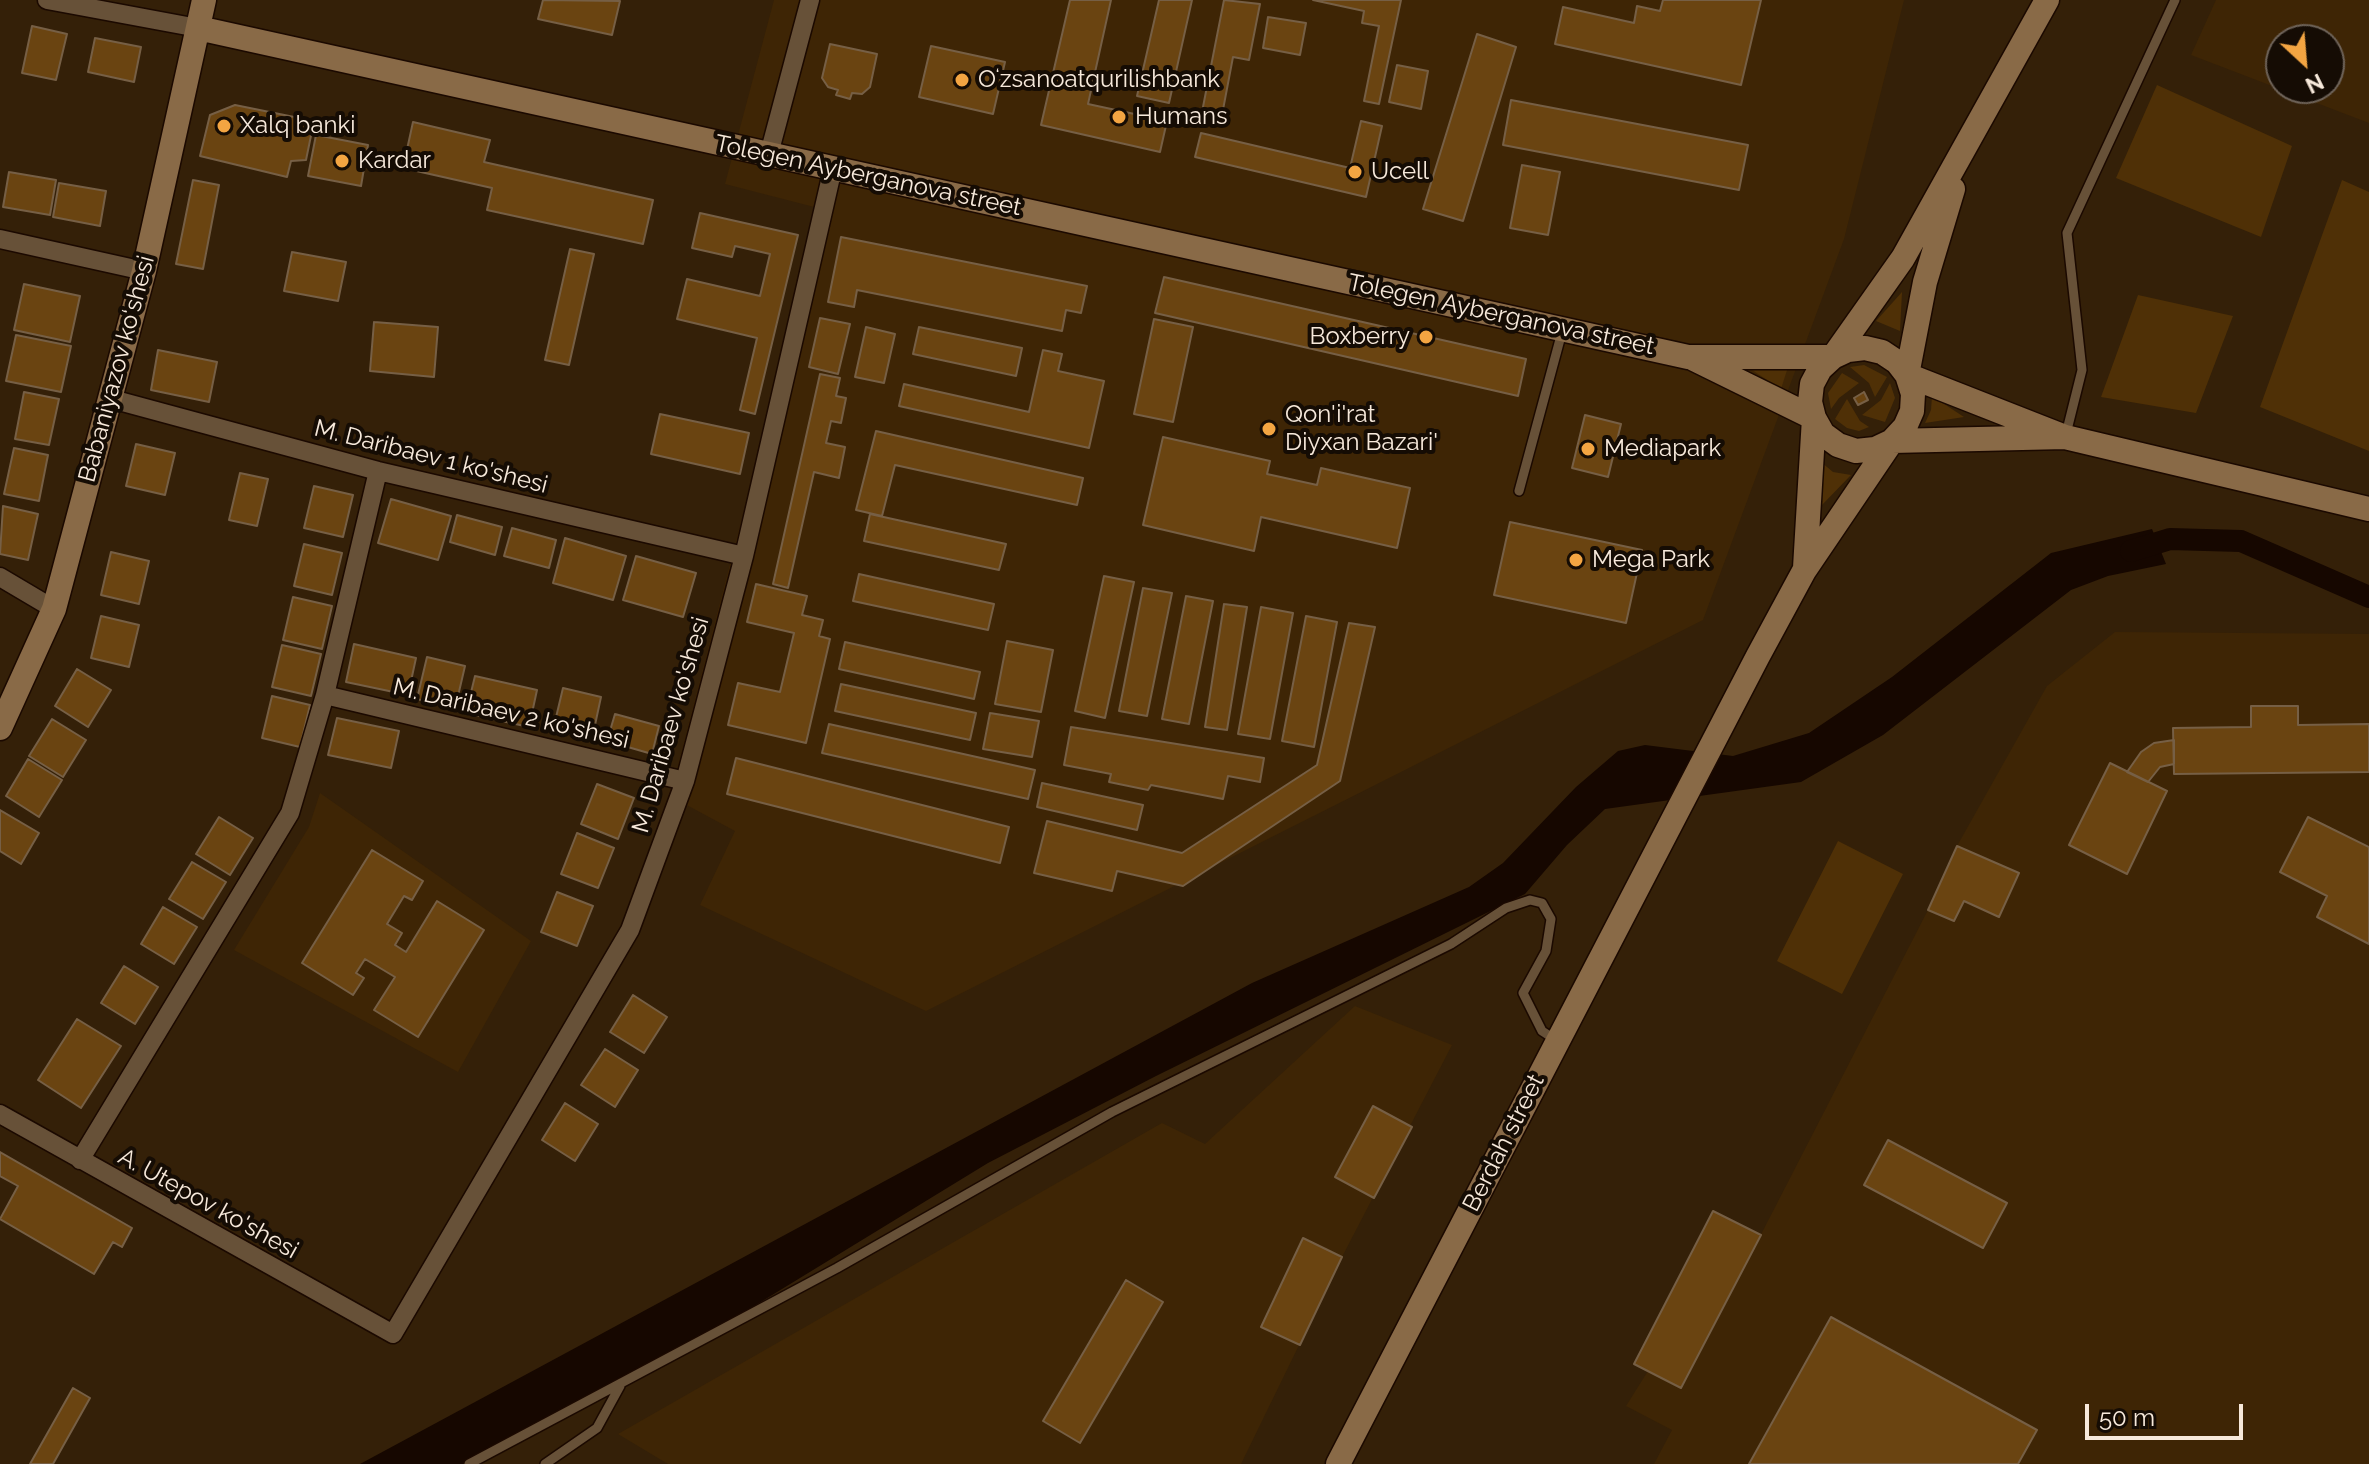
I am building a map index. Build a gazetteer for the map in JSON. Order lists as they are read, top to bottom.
{
  "streets": {
    "street": [
      "Tolegen Ayberganova street",
      "Babaniyazov ko‘shesi",
      "M. Daribaev 1 ko'shesi",
      "M. Daribaev 2 ko'shesi",
      "M. Daribaev ko'shesi",
      "Berdah street",
      "A. Utepov ko'shesi"
    ]
  },
  "crossings": [
    ["Tolegen Ayberganova street", "Babaniyazov ko‘shesi"],
    ["Tolegen Ayberganova street", "M. Daribaev ko'shesi"],
    ["Tolegen Ayberganova street", "Berdah street"],
    ["Babaniyazov ko‘shesi", "M. Daribaev 1 ko'shesi"],
    ["M. Daribaev 1 ko'shesi", "M. Daribaev ko'shesi"],
    ["M. Daribaev 2 ko'shesi", "M. Daribaev ko'shesi"],
    ["M. Daribaev ko'shesi", "A. Utepov ko'shesi"]
  ],
  "places": [
    "Oʻzsanoatqurilishbank",
    "Humans",
    "Xalq banki",
    "Kardar",
    "Ucell",
    "Boxberry",
    "Qon'i'rat Diyxan Bazari'",
    "Mediapark",
    "Mega Park"
  ],
  "scale_bar": "50 m",
  "north": "bottom right"
}
